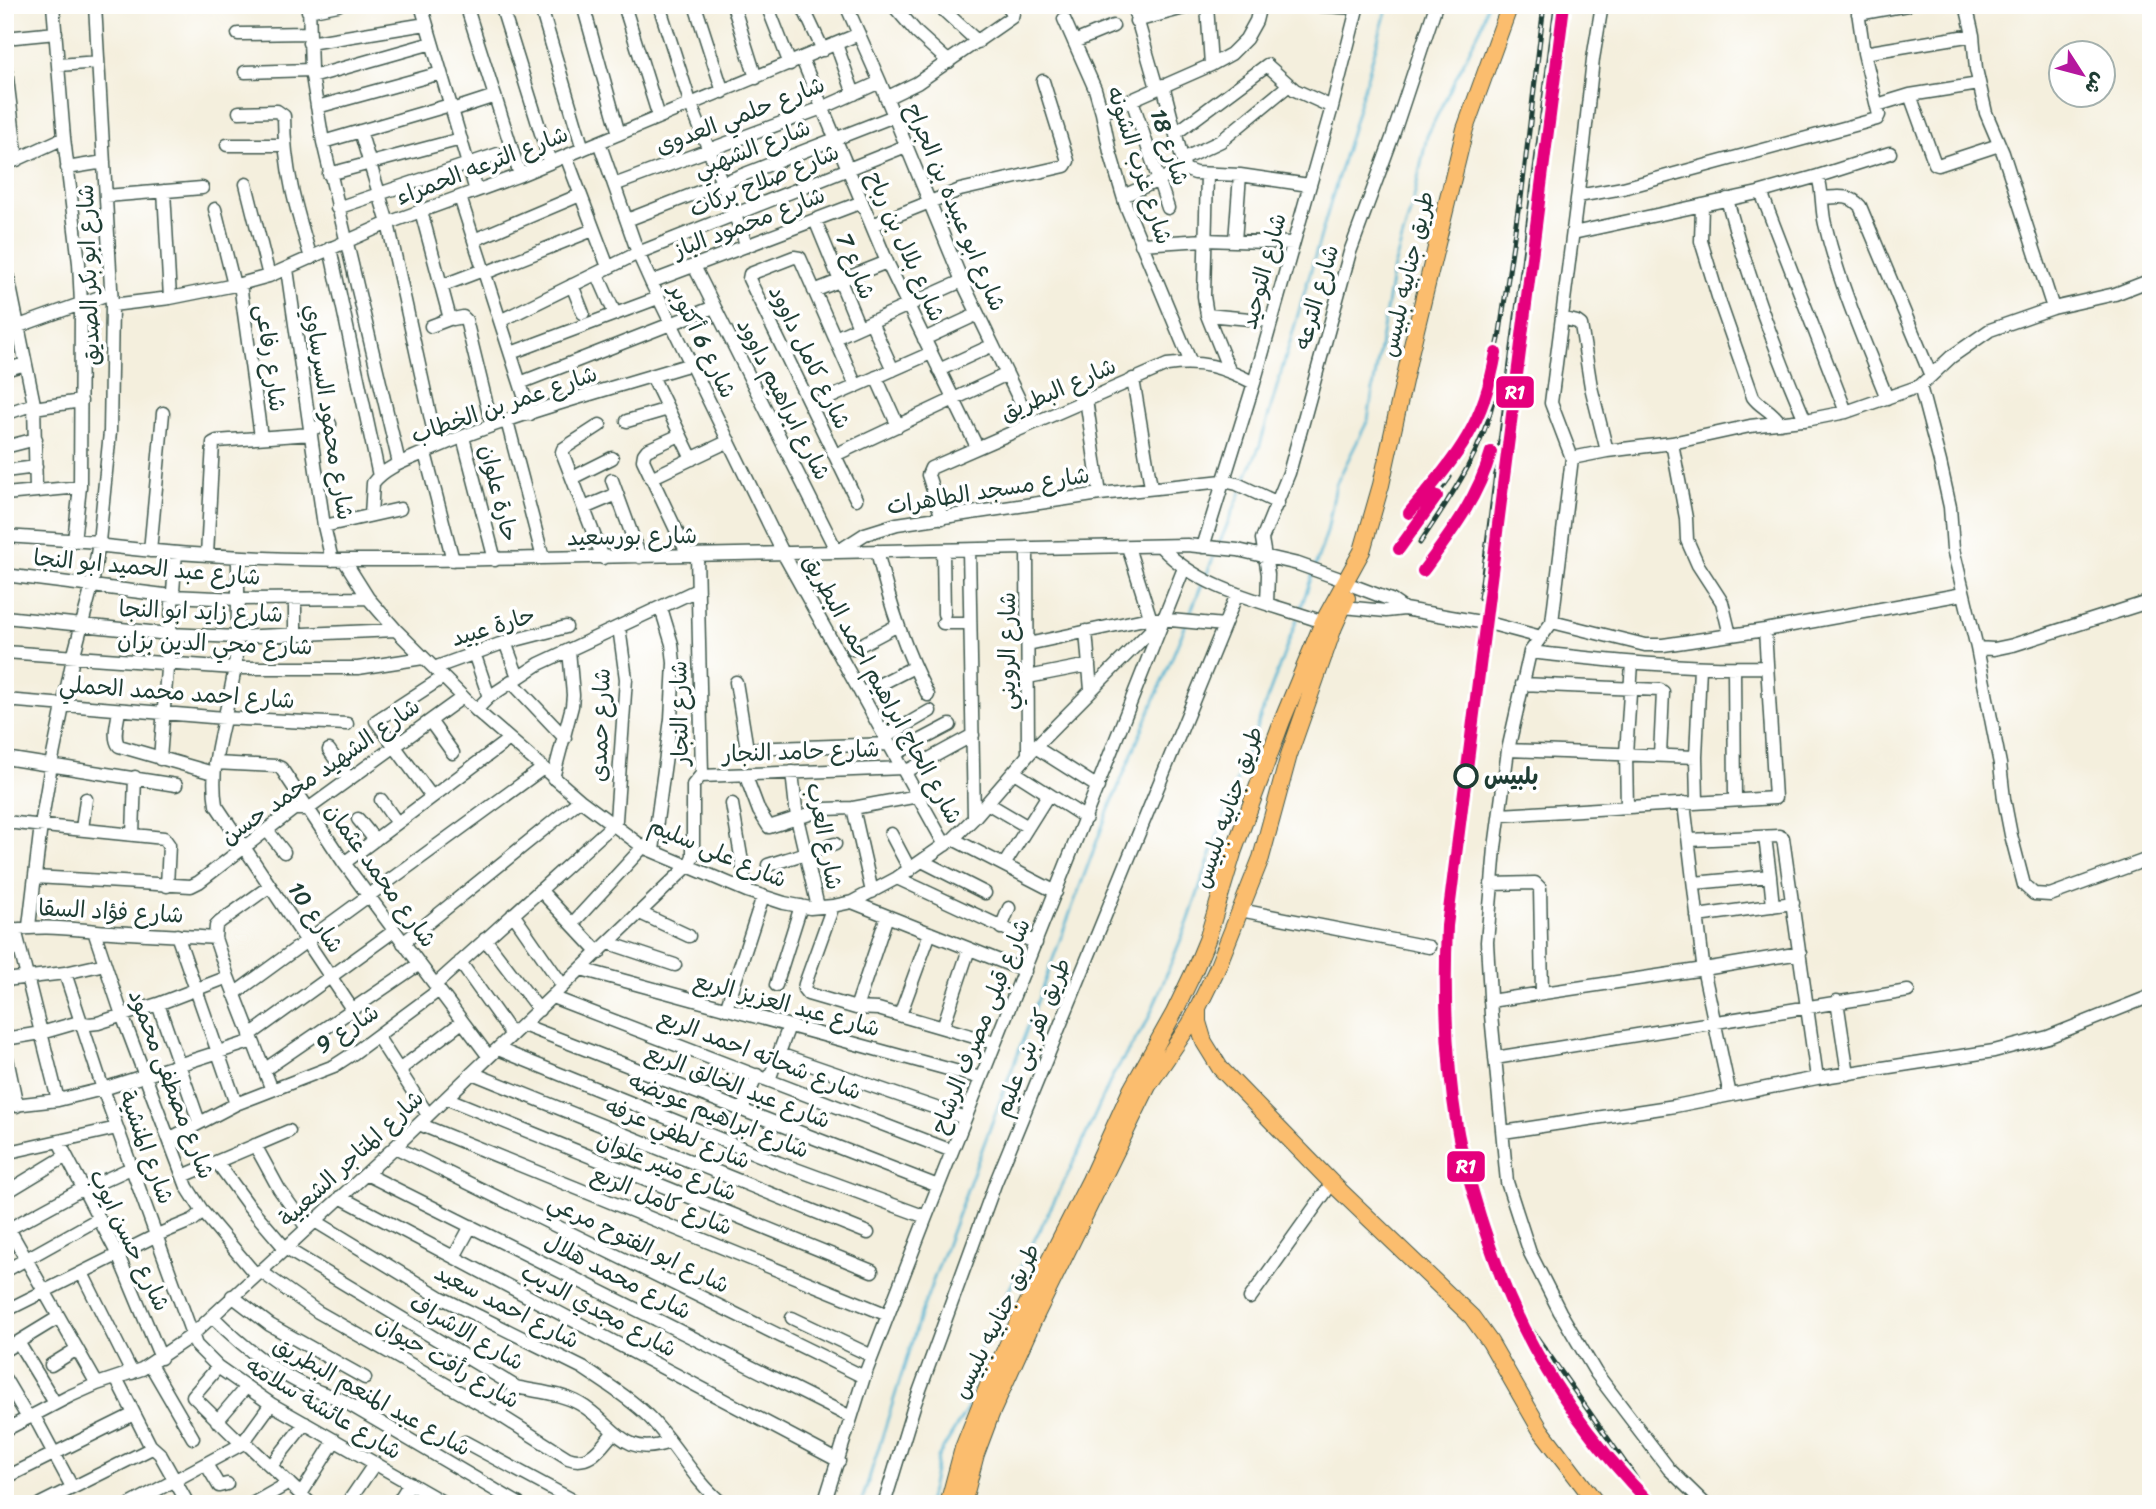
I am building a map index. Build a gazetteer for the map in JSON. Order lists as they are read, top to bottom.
{
  "streets": {
    "main road": ["طريق جنابيه بلبيس"],
    "street": [
      "شارع حلمي العدوى",
      "شارع 18",
      "شارع الشهبي",
      "شارع الترعه الحمراء",
      "شارع غرب الشونه",
      "شارع صلاح بركات",
      "شارع ابو عبيده بن الجراح",
      "شارع محمود الباز",
      "شارع بلال بن رباح",
      "شارع 7",
      "شارع التوحيد",
      "شارع ابو بكر الصديق",
      "شارع الترعه",
      "شارع 6 أكتوبر",
      "شارع كامل داوود",
      "شارع رفاعى",
      "شارع البطريق",
      "شارع ابراهيم داوود",
      "شارع عمر بن الخطاب",
      "شارع محمود السرساوي",
      "شارع مسجد الطاهرات",
      "حارة علوان",
      "شارع بورسعيد",
      "شارع عبد الحميد ابو النجا",
      "شارع زايد ابو النجا",
      "حارة عبيد",
      "شارع محي الدين بزان",
      "شارع الرويني",
      "شارع الحاج ابراهيم احمد البطريق",
      "شارع احمد محمد الحملي",
      "شارع النجار",
      "شارع حمدى",
      "شارع حامد النجار",
      "شارع الشهيد محمد حسن",
      "شارع العرب",
      "شارع على سليم",
      "شارع محمد عثمان",
      "شارع فؤاد السقا",
      "شارع 10",
      "شارع عبد العزيز الربع",
      "شارع قبلى مصرف الرشاح",
      "شارع 9",
      "طريق كفر بنى عليم",
      "شارع شحاته احمد الربع",
      "شارع مصطفى محمود",
      "شارع عبد الخالق الربع",
      "شارع ابراهيم عويضه",
      "شارع لطفي عرفه",
      "شارع المنشية",
      "شارع المتاجر الشعبية",
      "شارع منير علوان",
      "شارع كامل الربع",
      "شارع حسن ايوب",
      "شارع ابو الفتوح مرعي",
      "شارع محمد هلال",
      "شارع احمد سعيد",
      "شارع مجدي الديب",
      "شارع الاشراف",
      "شارع رأفت حيوان",
      "شارع عبد المنعم البطريق",
      "شارع عائشة سلامه"
    ]
  },
  "crossings": [
    ["شارع حلمي العدوى", "شارع ابو عبيده بن الجراح"],
    ["شارع حلمي العدوى", "شارع بلال بن رباح"],
    ["شارع حلمي العدوى", "شارع 6 أكتوبر"],
    ["شارع الشهبي", "شارع ابو عبيده بن الجراح"],
    ["شارع الشهبي", "شارع بلال بن رباح"],
    ["شارع الشهبي", "شارع 6 أكتوبر"],
    ["شارع الترعه الحمراء", "شارع ابو عبيده بن الجراح"],
    ["شارع الترعه الحمراء", "شارع بلال بن رباح"],
    ["شارع الترعه الحمراء", "شارع ابو بكر الصديق"],
    ["شارع الترعه الحمراء", "شارع 6 أكتوبر"],
    ["شارع الترعه الحمراء", "شارع رفاعى"],
    ["شارع الترعه الحمراء", "شارع محمود السرساوي"],
    ["شارع غرب الشونه", "شارع البطريق"],
    ["شارع صلاح بركات", "شارع ابو عبيده بن الجراح"],
    ["شارع صلاح بركات", "شارع بلال بن رباح"],
    ["شارع صلاح بركات", "شارع 6 أكتوبر"],
    ["شارع ابو عبيده بن الجراح", "شارع البطريق"],
    ["شارع محمود الباز", "شارع بلال بن رباح"],
    ["شارع محمود الباز", "شارع 7"],
    ["شارع محمود الباز", "شارع 6 أكتوبر"],
    ["شارع محمود الباز", "شارع ابراهيم داوود"],
    ["شارع بلال بن رباح", "شارع البطريق"],
    ["شارع التوحيد", "شارع البطريق"],
    ["شارع التوحيد", "شارع مسجد الطاهرات"],
    ["شارع التوحيد", "شارع بورسعيد"],
    ["طريق جنابيه بلبيس", "شارع بورسعيد"],
    ["شارع ابو بكر الصديق", "شارع بورسعيد"],
    ["شارع ابو بكر الصديق", "شارع عبد الحميد ابو النجا"],
    ["شارع ابو بكر الصديق", "شارع زايد ابو النجا"],
    ["شارع ابو بكر الصديق", "شارع محي الدين بزان"],
    ["شارع ابو بكر الصديق", "شارع احمد محمد الحملي"],
    ["شارع ابو بكر الصديق", "شارع الشهيد محمد حسن"],
    ["شارع ابو بكر الصديق", "شارع فؤاد السقا"],
    ["شارع الترعه", "شارع مسجد الطاهرات"],
    ["شارع الترعه", "شارع بورسعيد"],
    ["شارع 6 أكتوبر", "شارع عمر بن الخطاب"],
    ["شارع 6 أكتوبر", "شارع بورسعيد"],
    ["شارع 6 أكتوبر", "شارع الحاج ابراهيم احمد البطريق"],
    ["شارع البطريق", "شارع مسجد الطاهرات"],
    ["شارع ابراهيم داوود", "شارع مسجد الطاهرات"],
    ["شارع ابراهيم داوود", "شارع بورسعيد"],
    ["شارع عمر بن الخطاب", "حارة علوان"],
    ["شارع محمود السرساوي", "شارع بورسعيد"],
    ["شارع محمود السرساوي", "شارع على سليم"],
    ["شارع مسجد الطاهرات", "شارع بورسعيد"],
    ["حارة علوان", "شارع بورسعيد"],
    ["شارع بورسعيد", "شارع الرويني"],
    ["شارع بورسعيد", "شارع الحاج ابراهيم احمد البطريق"],
    ["شارع بورسعيد", "شارع النجار"],
    ["شارع بورسعيد", "شارع على سليم"],
    ["شارع بورسعيد", "شارع 10"],
    ["شارع عبد الحميد ابو النجا", "شارع على سليم"],
    ["شارع عبد الحميد ابو النجا", "شارع 10"],
    ["شارع زايد ابو النجا", "شارع على سليم"],
    ["شارع زايد ابو النجا", "شارع 10"],
    ["حارة عبيد", "شارع الشهيد محمد حسن"],
    ["حارة عبيد", "شارع على سليم"],
    ["شارع محي الدين بزان", "شارع على سليم"],
    ["شارع محي الدين بزان", "شارع 10"],
    ["شارع الرويني", "شارع على سليم"],
    ["شارع الحاج ابراهيم احمد البطريق", "شارع حامد النجار"],
    ["شارع الحاج ابراهيم احمد البطريق", "شارع على سليم"],
    ["شارع احمد محمد الحملي", "شارع 10"],
    ["شارع النجار", "شارع حامد النجار"],
    ["شارع النجار", "شارع على سليم"],
    ["شارع النجار", "شارع المتاجر الشعبية"],
    ["شارع حمدى", "شارع على سليم"],
    ["شارع حمدى", "شارع 9"],
    ["شارع حامد النجار", "شارع العرب"],
    ["شارع الشهيد محمد حسن", "شارع على سليم"],
    ["شارع الشهيد محمد حسن", "شارع محمد عثمان"],
    ["شارع الشهيد محمد حسن", "شارع 10"],
    ["شارع العرب", "شارع على سليم"],
    ["شارع على سليم", "شارع قبلى مصرف الرشاح"],
    ["شارع على سليم", "شارع 9"],
    ["شارع على سليم", "شارع المتاجر الشعبية"],
    ["شارع محمد عثمان", "شارع 10"],
    ["شارع محمد عثمان", "شارع 9"],
    ["شارع محمد عثمان", "شارع ابراهيم عويضه"],
    ["شارع محمد عثمان", "شارع المتاجر الشعبية"],
    ["شارع فؤاد السقا", "شارع مصطفى محمود"],
    ["شارع عبد العزيز الربع", "شارع قبلى مصرف الرشاح"],
    ["شارع عبد العزيز الربع", "شارع المتاجر الشعبية"],
    ["شارع قبلى مصرف الرشاح", "شارع شحاته احمد الربع"],
    ["شارع قبلى مصرف الرشاح", "شارع عبد الخالق الربع"],
    ["شارع قبلى مصرف الرشاح", "شارع ابراهيم عويضه"],
    ["شارع قبلى مصرف الرشاح", "شارع كامل الربع"],
    ["شارع قبلى مصرف الرشاح", "شارع ابو الفتوح مرعي"],
    ["شارع قبلى مصرف الرشاح", "شارع محمد هلال"],
    ["شارع قبلى مصرف الرشاح", "شارع مجدي الديب"],
    ["شارع 9", "شارع مصطفى محمود"],
    ["شارع شحاته احمد الربع", "شارع المتاجر الشعبية"],
    ["شارع مصطفى محمود", "شارع المتاجر الشعبية"],
    ["شارع مصطفى محمود", "شارع رأفت حيوان"],
    ["شارع عبد الخالق الربع", "شارع المتاجر الشعبية"],
    ["شارع ابراهيم عويضه", "شارع المتاجر الشعبية"],
    ["شارع لطفي عرفه", "شارع المتاجر الشعبية"],
    ["شارع المنشية", "شارع المتاجر الشعبية"],
    ["شارع المنشية", "شارع عائشة سلامه"],
    ["شارع المتاجر الشعبية", "شارع منير علوان"],
    ["شارع المتاجر الشعبية", "شارع كامل الربع"],
    ["شارع المتاجر الشعبية", "شارع حسن ايوب"],
    ["شارع المتاجر الشعبية", "شارع ابو الفتوح مرعي"],
    ["شارع المتاجر الشعبية", "شارع محمد هلال"],
    ["شارع المتاجر الشعبية", "شارع احمد سعيد"],
    ["شارع المتاجر الشعبية", "شارع مجدي الديب"],
    ["شارع المتاجر الشعبية", "شارع الاشراف"],
    ["شارع المتاجر الشعبية", "شارع رأفت حيوان"],
    ["شارع المتاجر الشعبية", "شارع عبد المنعم البطريق"],
    ["شارع المتاجر الشعبية", "شارع عائشة سلامه"],
    ["شارع احمد سعيد", "شارع الاشراف"],
    ["شارع الاشراف", "شارع رأفت حيوان"]
  ],
  "places": ["بلبيس"],
  "lines": ["transit line R1"],
  "north": "bottom right"
}
